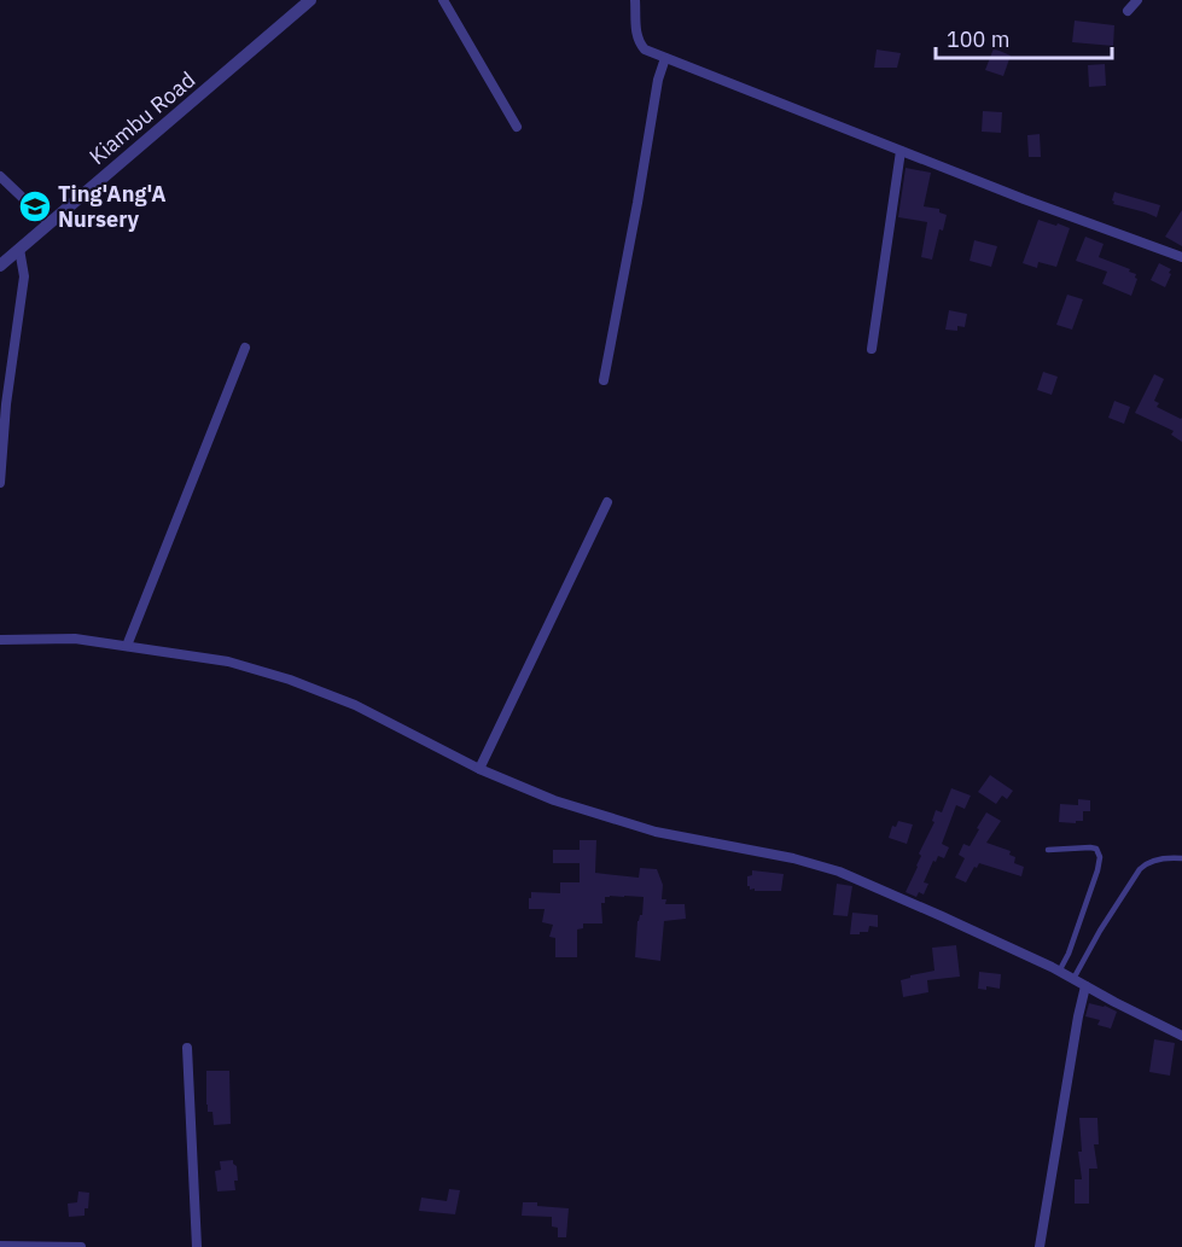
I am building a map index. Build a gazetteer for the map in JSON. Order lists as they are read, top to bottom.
{
  "streets": {
    "street": ["Kiambu Road"]
  },
  "places": {
    "school or university": ["Ting'Ang'A Nursery"]
  },
  "scale_bar": "100 m"
}
